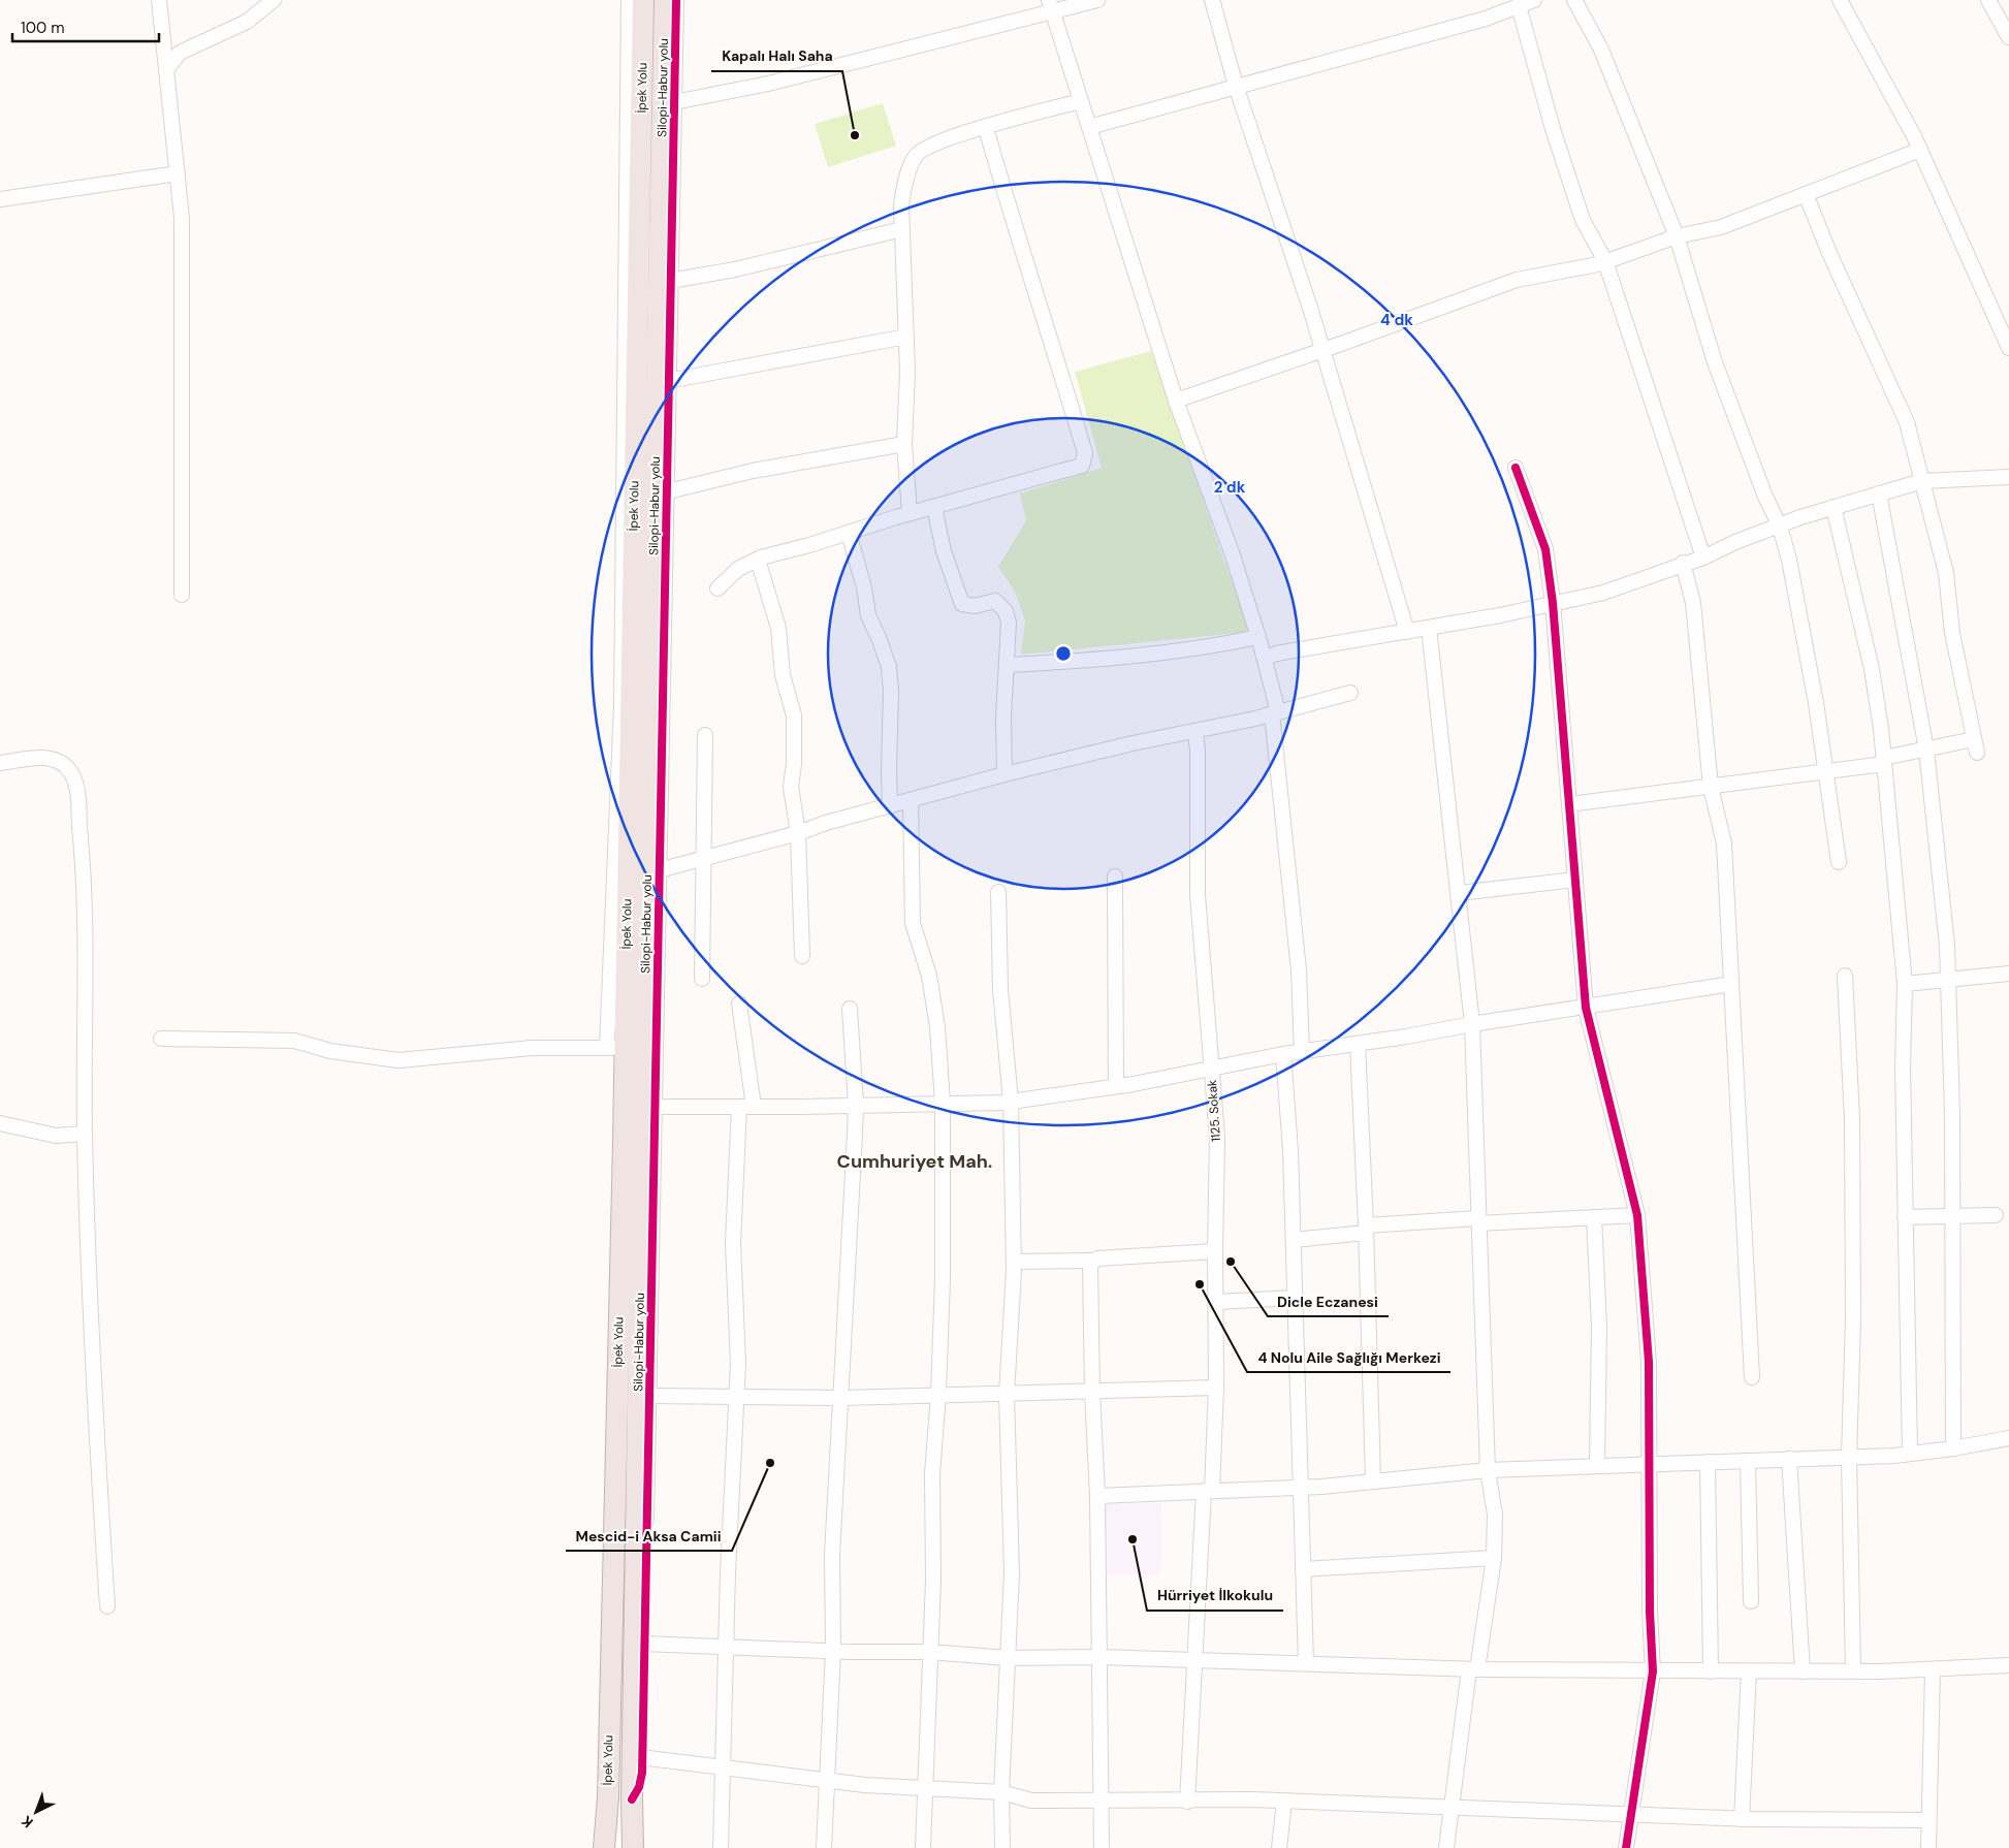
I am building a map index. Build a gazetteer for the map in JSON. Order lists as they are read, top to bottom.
{
  "streets": {
    "highway": ["İpek Yolu", "Silopi-Habur yolu"],
    "street": ["1125. Sokak"]
  },
  "crossings": [
    ["İpek Yolu", "Silopi-Habur yolu"]
  ],
  "districts": ["Cumhuriyet Mah."],
  "places": [
    "Kapalı Halı Saha",
    "Dicle Eczanesi",
    "4 Nolu Aile Sağlığı Merkezi",
    "Mescid-i Aksa Camii",
    "Hürriyet İlkokulu"
  ],
  "scale_bar": "100 m",
  "north": "bottom left",
  "rings": ["4 dk", "2 dk"]
}
